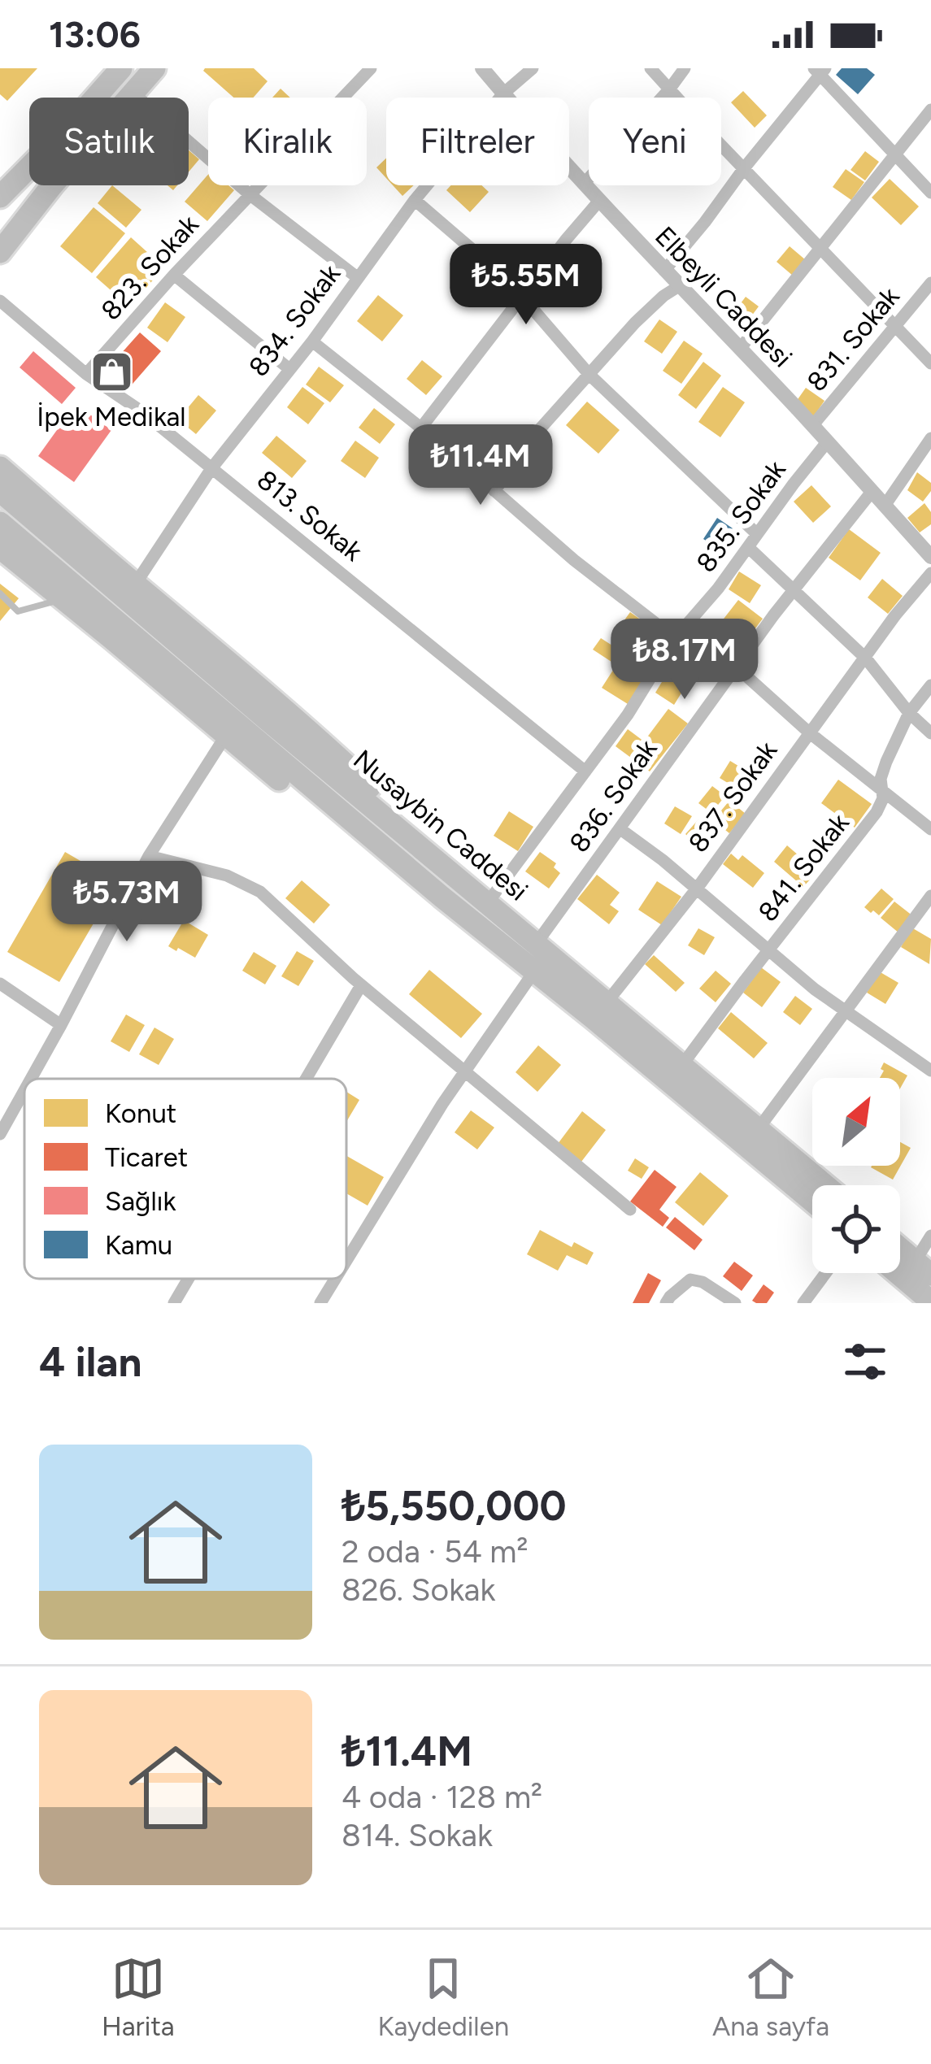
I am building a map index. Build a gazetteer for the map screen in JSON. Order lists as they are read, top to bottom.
{
  "streets": {
    "highway": ["Nusaybin Caddesi"],
    "street": [
      "823. Sokak",
      "Elbeyli Caddesi",
      "834. Sokak",
      "831. Sokak",
      "813. Sokak",
      "835. Sokak",
      "836. Sokak",
      "837. Sokak",
      "841. Sokak"
    ]
  },
  "crossings": [
    ["823. Sokak", "813. Sokak"],
    ["Elbeyli Caddesi", "834. Sokak"],
    ["Elbeyli Caddesi", "831. Sokak"],
    ["Elbeyli Caddesi", "835. Sokak"],
    ["Elbeyli Caddesi", "836. Sokak"],
    ["834. Sokak", "813. Sokak"],
    ["813. Sokak", "835. Sokak"],
    ["835. Sokak", "Nusaybin Caddesi"],
    ["836. Sokak", "Nusaybin Caddesi"],
    ["837. Sokak", "Nusaybin Caddesi"],
    ["Nusaybin Caddesi", "841. Sokak"]
  ],
  "places": {
    "shop": ["İpek Medikal"]
  },
  "legend": [
    "Konut",
    "Ticaret",
    "Sağlık",
    "Kamu"
  ],
  "north": "top right",
  "page": {
    "status": "13:06",
    "chip": [
      "Satılık",
      "Kiralık",
      "Filtreler",
      "Yeni"
    ],
    "price": [
      "₺5.55M",
      "₺11.4M",
      "₺8.17M",
      "₺5.73M"
    ],
    "heading": "4 ilan",
    "list": [
      {
        "name": "₺5,550,000",
        "note": "2 oda · 54 m² · 826. Sokak"
      },
      {
        "name": "₺11.4M",
        "note": "4 oda · 128 m² · 814. Sokak"
      }
    ],
    "tabs": ["Harita", "Kaydedilen", "Ana sayfa"]
  }
}
